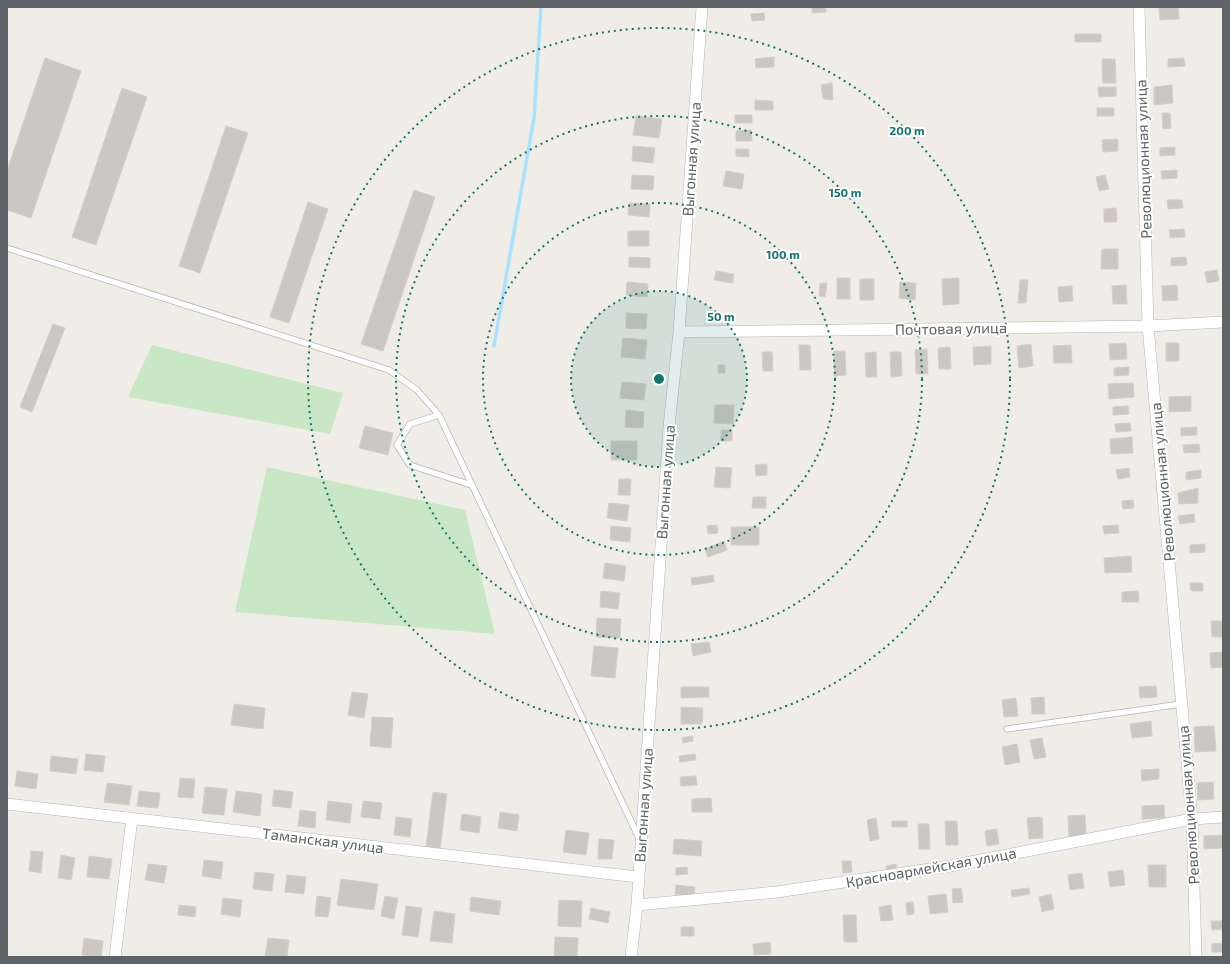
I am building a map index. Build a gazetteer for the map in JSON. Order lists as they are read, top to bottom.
{
  "streets": {
    "street": [
      "Выгонная улица",
      "Революционная улица",
      "Почтовая улица",
      "Таманская улица",
      "Красноармейская улица"
    ]
  },
  "crossings": [
    ["Выгонная улица", "Почтовая улица"],
    ["Выгонная улица", "Таманская улица"],
    ["Выгонная улица", "Красноармейская улица"],
    ["Революционная улица", "Почтовая улица"],
    ["Революционная улица", "Красноармейская улица"]
  ],
  "rings": [
    "200 m",
    "150 m",
    "100 m",
    "50 m"
  ]
}
